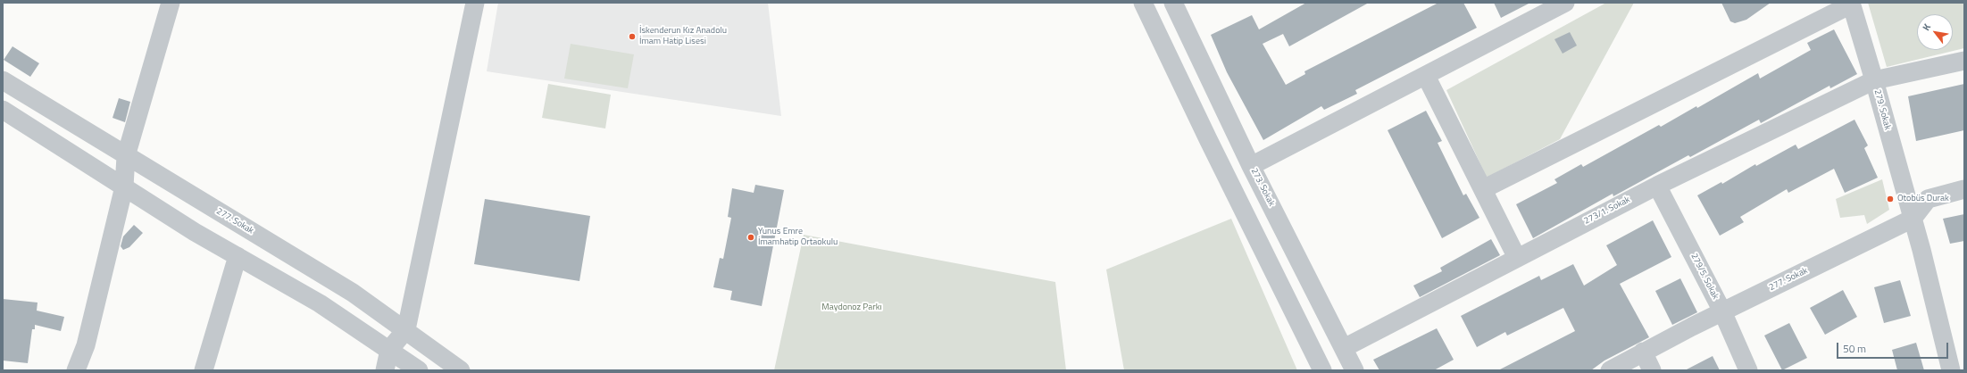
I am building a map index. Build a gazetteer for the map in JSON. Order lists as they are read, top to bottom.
{
  "streets": {
    "street": [
      "279. Sokak",
      "273. Sokak",
      "273/1. Sokak",
      "277. Sokak",
      "279/5. Sokak"
    ]
  },
  "crossings": [
    ["279. Sokak", "273/1. Sokak"],
    ["279. Sokak", "277. Sokak"],
    ["273. Sokak", "273/1. Sokak"],
    ["273/1. Sokak", "279/5. Sokak"],
    ["277. Sokak", "279/5. Sokak"]
  ],
  "parks": ["Maydonoz Parkı"],
  "places": ["İskenderun Kız Anadolu İmam Hatip Lisesi", "Otobüs Durak", "Yunus Emre İmamhatip Ortaokulu"],
  "scale_bar": "50 m",
  "north": "top left"
}
